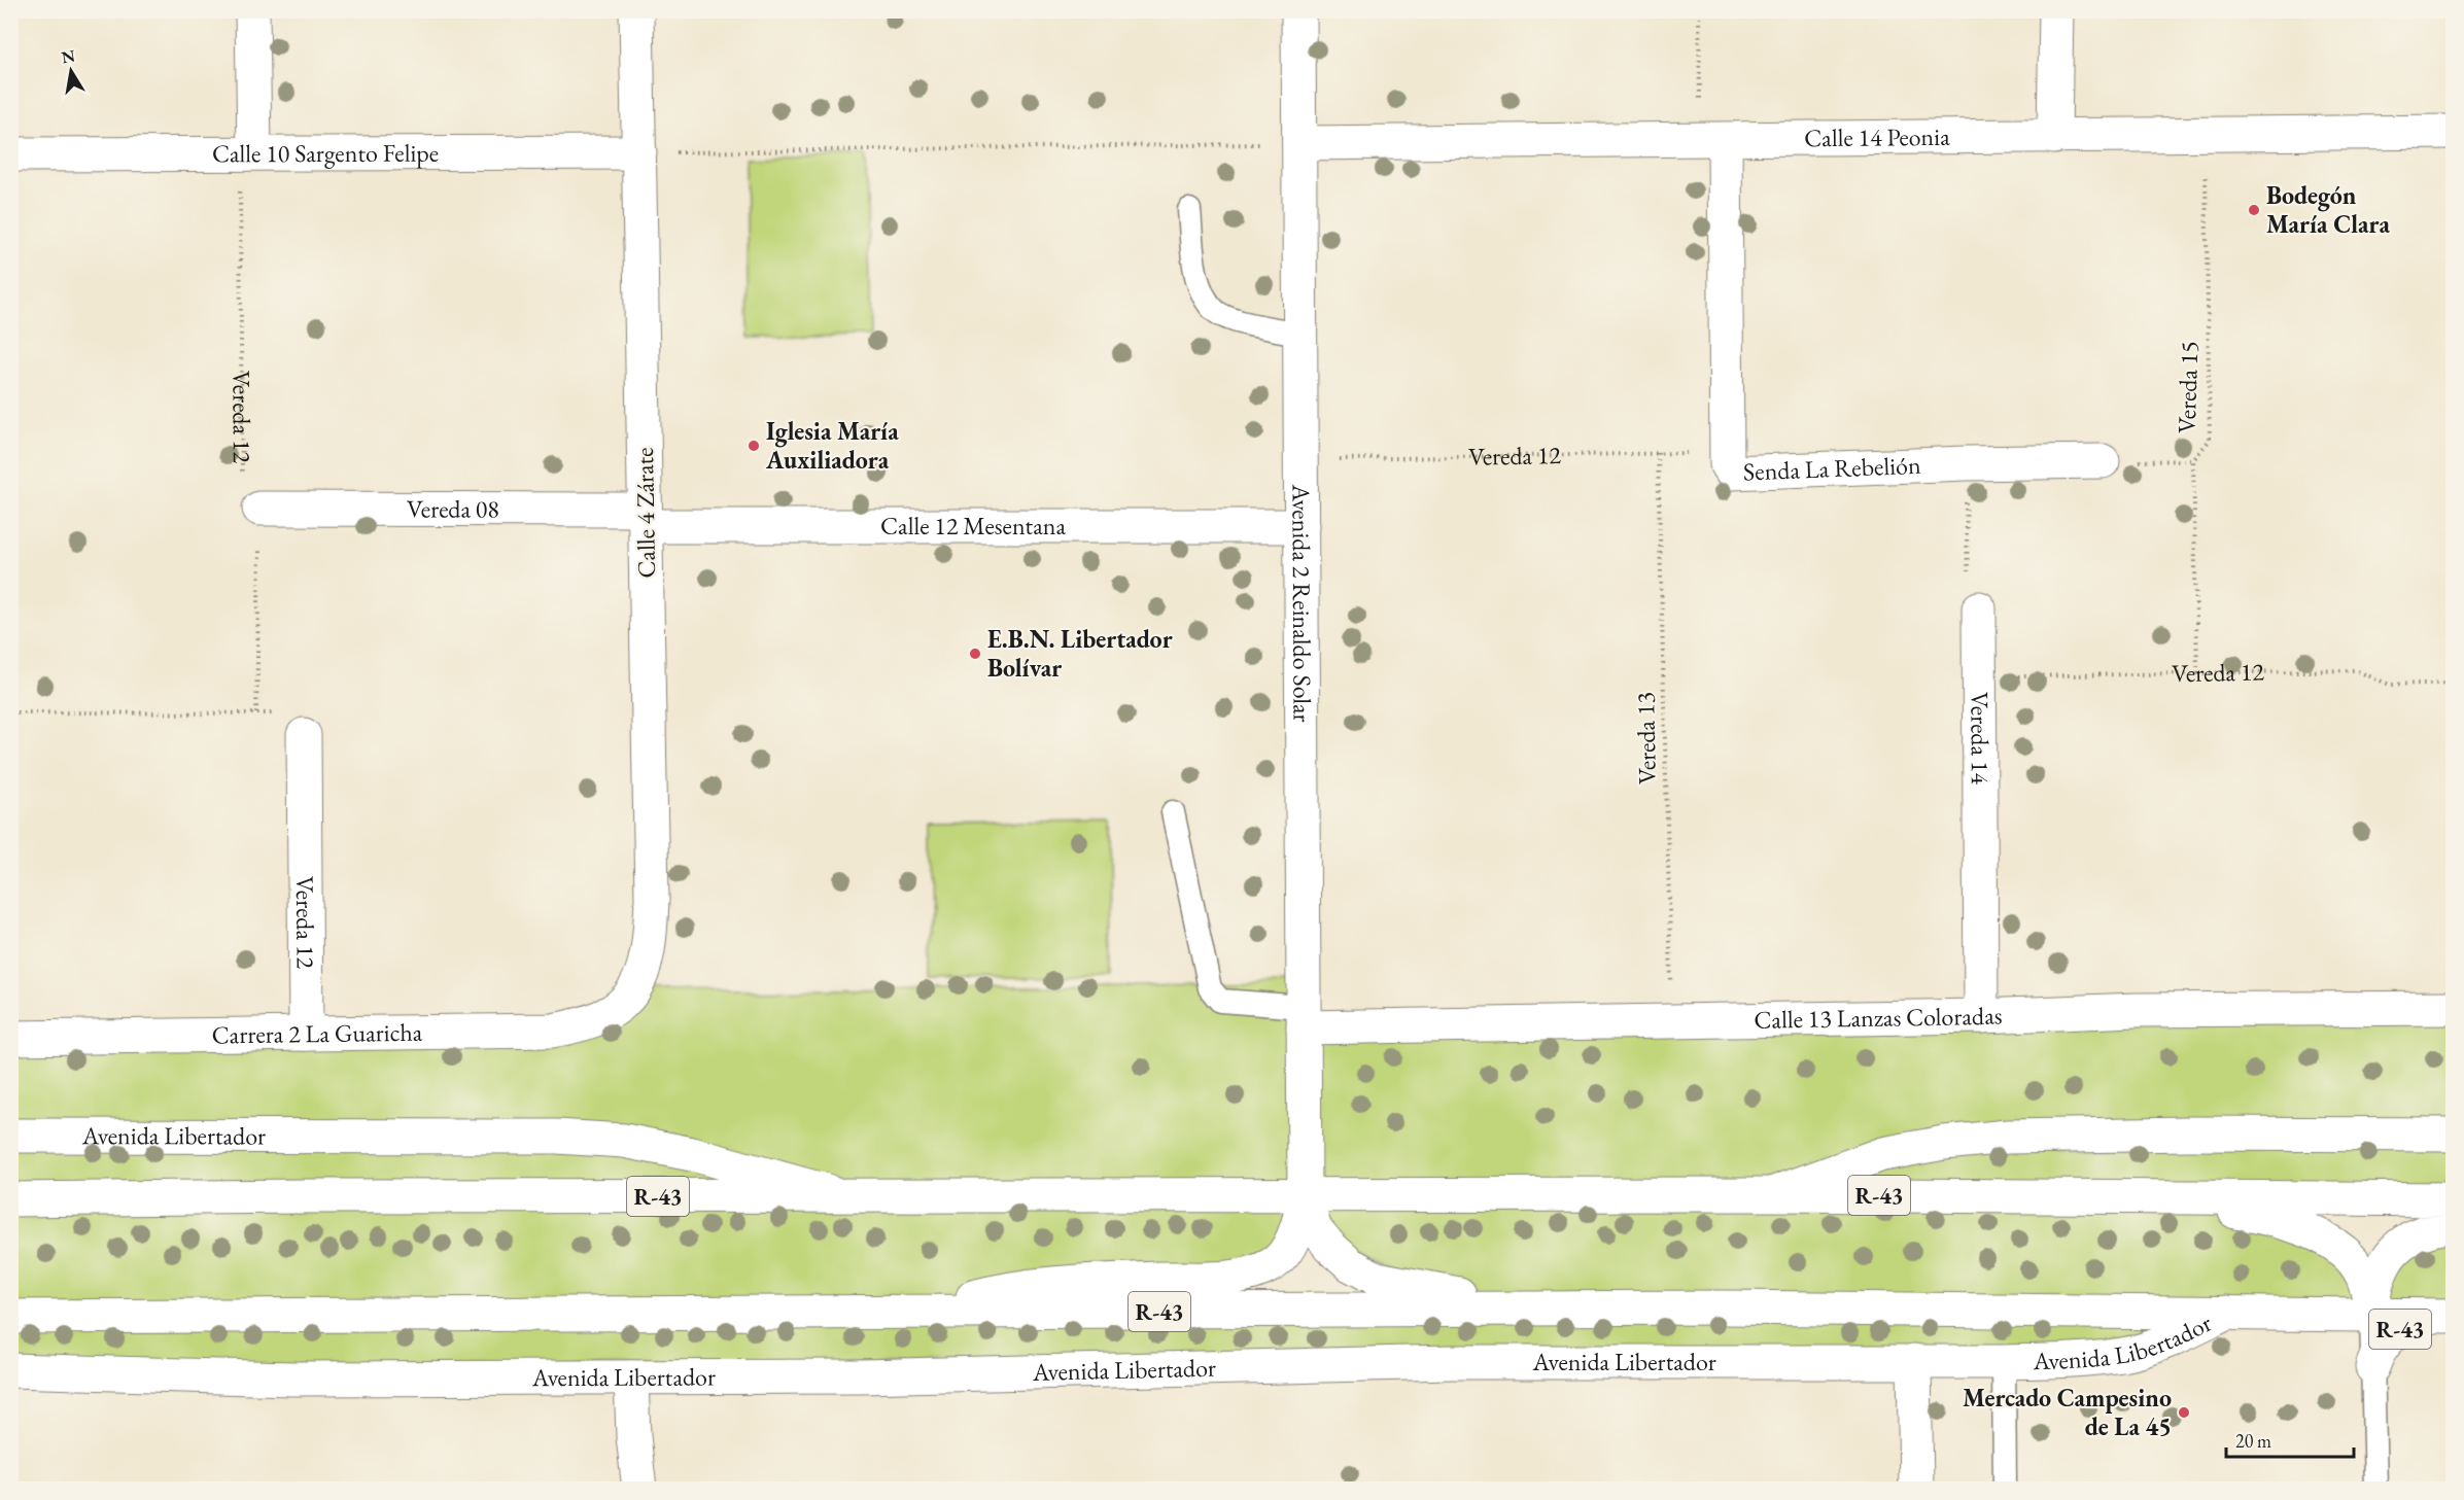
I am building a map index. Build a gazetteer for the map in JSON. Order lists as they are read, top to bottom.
{
  "streets": {
    "street": [
      "Calle 14 Peonia",
      "Calle 10 Sargento Felipe",
      "Vereda 12",
      "Senda La Rebelión",
      "Vereda 08",
      "Calle 4 Zárate",
      "Calle 12 Mesentana",
      "Avenida 2 Reinaldo Solar",
      "Vereda 14",
      "Calle 13 Lanzas Coloradas",
      "Carrera 2 La Guaricha",
      "Avenida Libertador",
      "R-43"
    ],
    "path": ["Vereda 15", "Vereda 13"]
  },
  "crossings": [
    ["Calle 14 Peonia", "Vereda 15"],
    ["Calle 14 Peonia", "Senda La Rebelión"],
    ["Calle 14 Peonia", "Avenida 2 Reinaldo Solar"],
    ["Calle 10 Sargento Felipe", "Vereda 12"],
    ["Calle 10 Sargento Felipe", "Calle 4 Zárate"],
    ["Vereda 15", "Vereda 12"],
    ["Vereda 12", "Senda La Rebelión"],
    ["Vereda 12", "Vereda 08"],
    ["Vereda 12", "Avenida 2 Reinaldo Solar"],
    ["Vereda 12", "Vereda 13"],
    ["Vereda 12", "Vereda 14"],
    ["Vereda 12", "Carrera 2 La Guaricha"],
    ["Vereda 08", "Calle 4 Zárate"],
    ["Vereda 08", "Calle 12 Mesentana"],
    ["Calle 4 Zárate", "Calle 12 Mesentana"],
    ["Calle 4 Zárate", "Carrera 2 La Guaricha"],
    ["Calle 12 Mesentana", "Avenida 2 Reinaldo Solar"],
    ["Avenida 2 Reinaldo Solar", "Calle 13 Lanzas Coloradas"],
    ["Avenida 2 Reinaldo Solar", "Avenida Libertador"],
    ["Vereda 13", "Calle 13 Lanzas Coloradas"],
    ["Vereda 14", "Calle 13 Lanzas Coloradas"],
    ["Avenida Libertador", "R-43"]
  ],
  "places": [
    "Bodegón María Clara",
    "Iglesia María Auxiliadora",
    "E.B.N. Libertador Bolívar",
    "Mercado Campesino de La 45"
  ],
  "scale_bar": "20 m",
  "north": "top"
}
